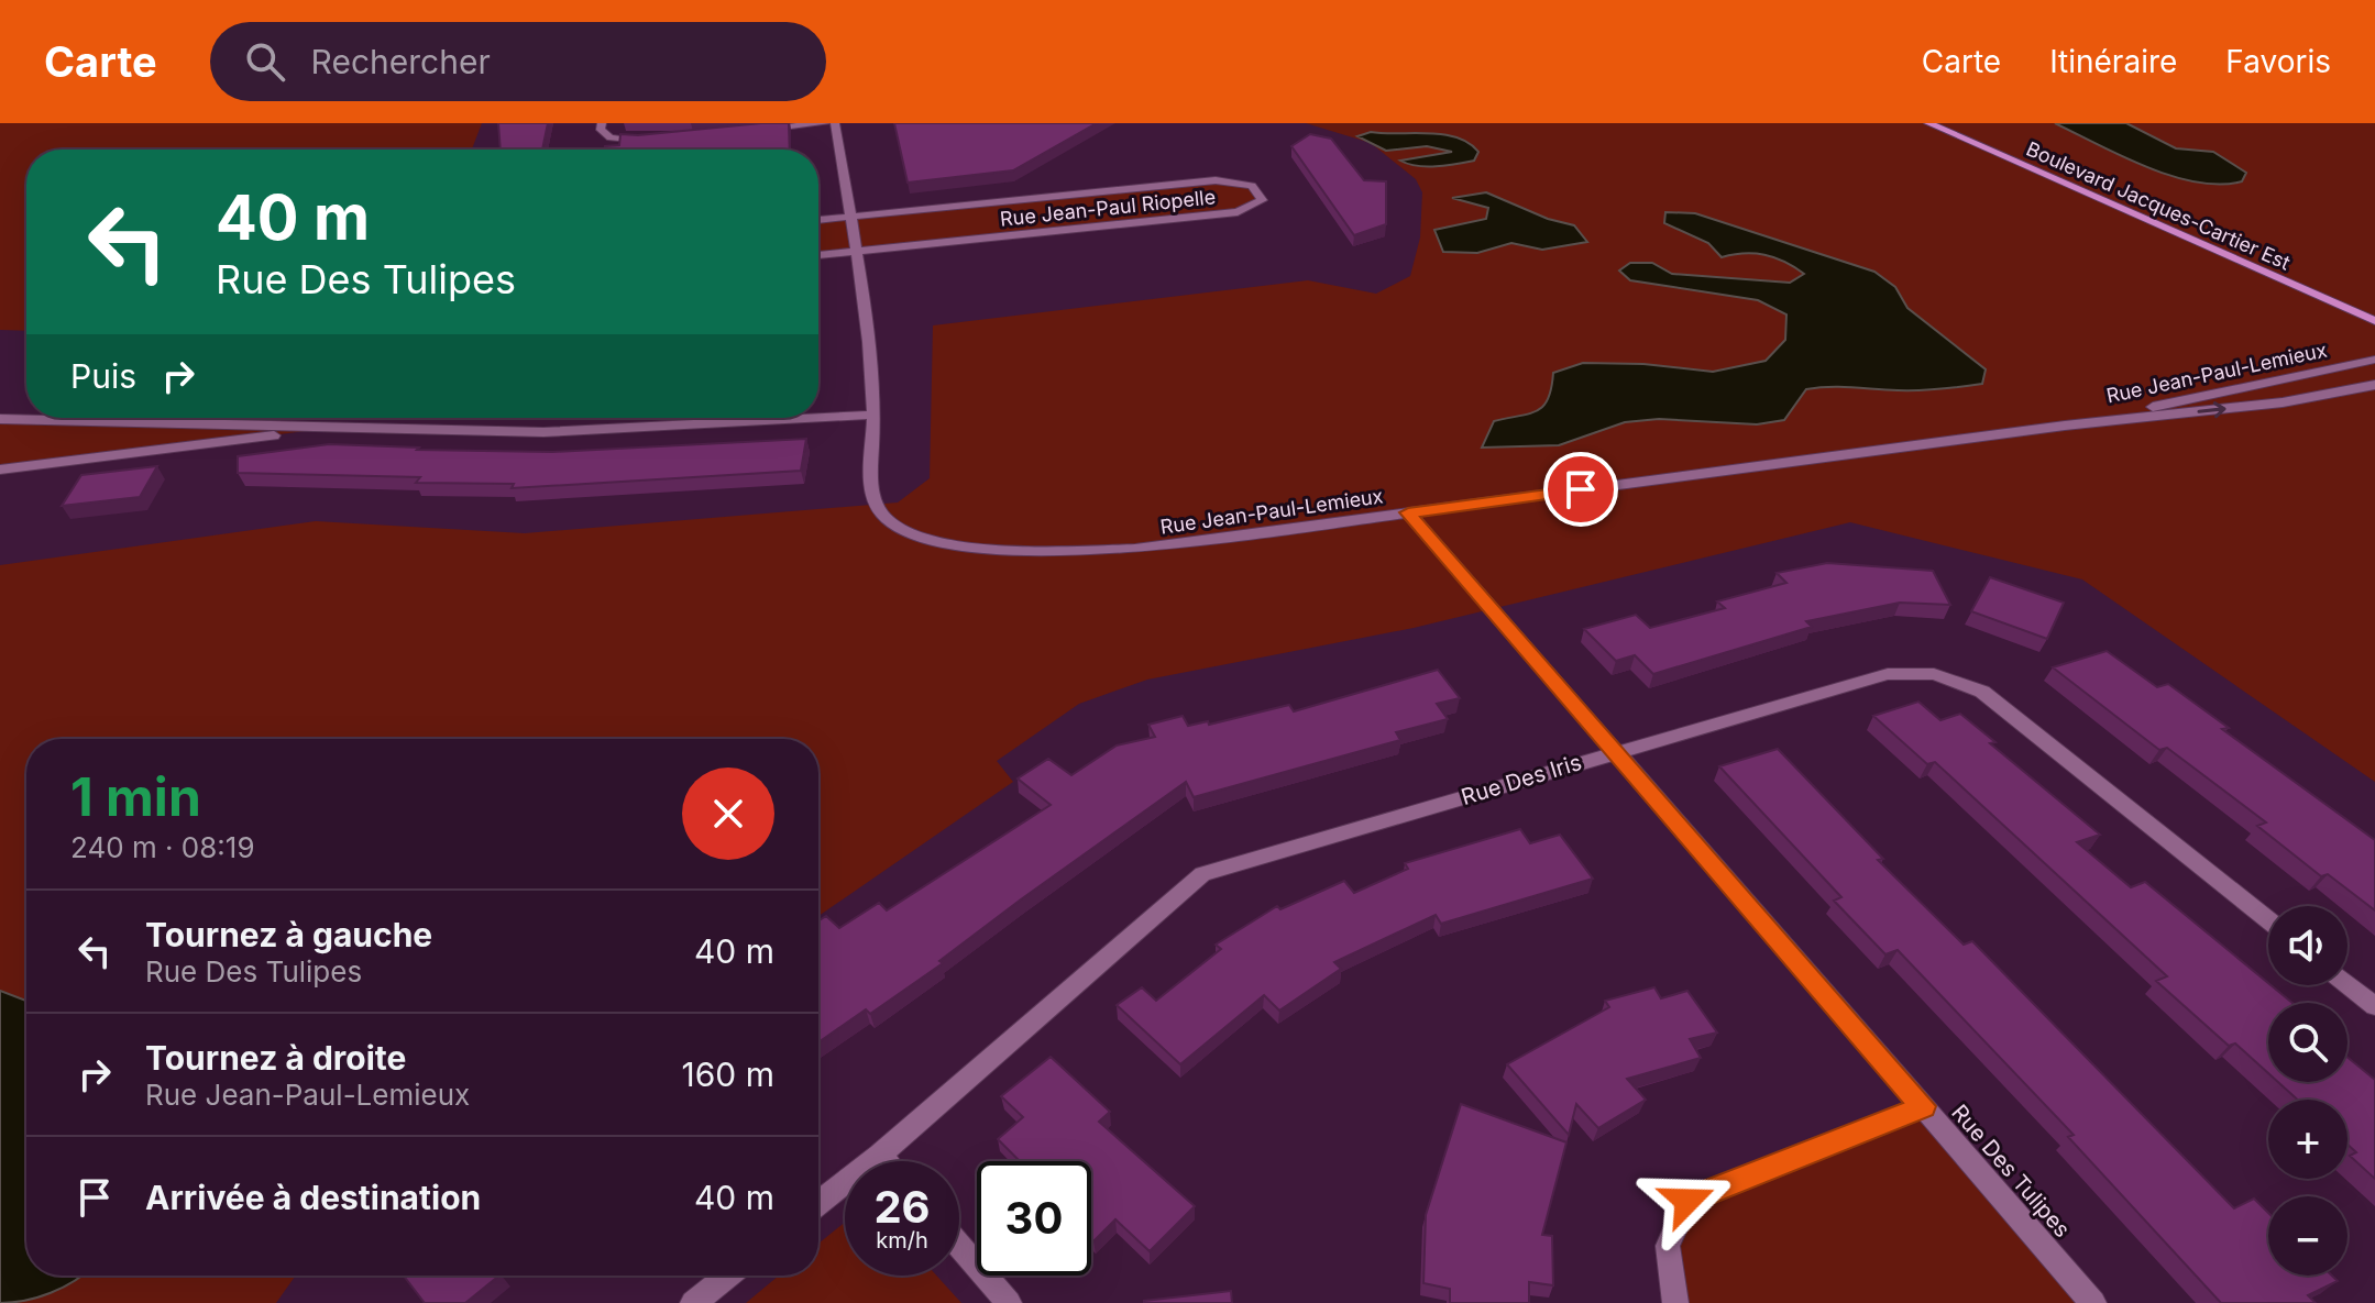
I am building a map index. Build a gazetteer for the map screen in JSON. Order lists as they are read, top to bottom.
{
  "streets": {
    "main road": ["Boulevard Jacques-Cartier Est"],
    "street": [
      "Rue Jean-Paul Riopelle",
      "Rue Jean-Paul-Lemieux",
      "Rue Des Iris",
      "Rue Des Tulipes"
    ]
  },
  "crossings": [
    ["Rue Jean-Paul Riopelle", "Rue Jean-Paul-Lemieux"],
    ["Rue Jean-Paul-Lemieux", "Rue Des Tulipes"],
    ["Rue Des Iris", "Rue Des Tulipes"]
  ],
  "page": {
    "header": "Carte",
    "search": "Rechercher",
    "nav": ["Carte", "Itinéraire", "Favoris"],
    "turn": ["40 m", "Rue Des Tulipes"],
    "then": "Puis",
    "heading": ["1 min", "240 m · 08:19"],
    "list": [
      {
        "name": "Tournez à gauche",
        "note": "Rue Des Tulipes",
        "value": "40 m"
      },
      {
        "name": "Tournez à droite",
        "note": "Rue Jean-Paul-Lemieux",
        "value": "160 m"
      },
      {
        "name": "Arrivée à destination",
        "value": "40 m"
      }
    ],
    "map_buttons": ["+", "−"],
    "speed": "26 km/h",
    "limit": "30"
  }
}
